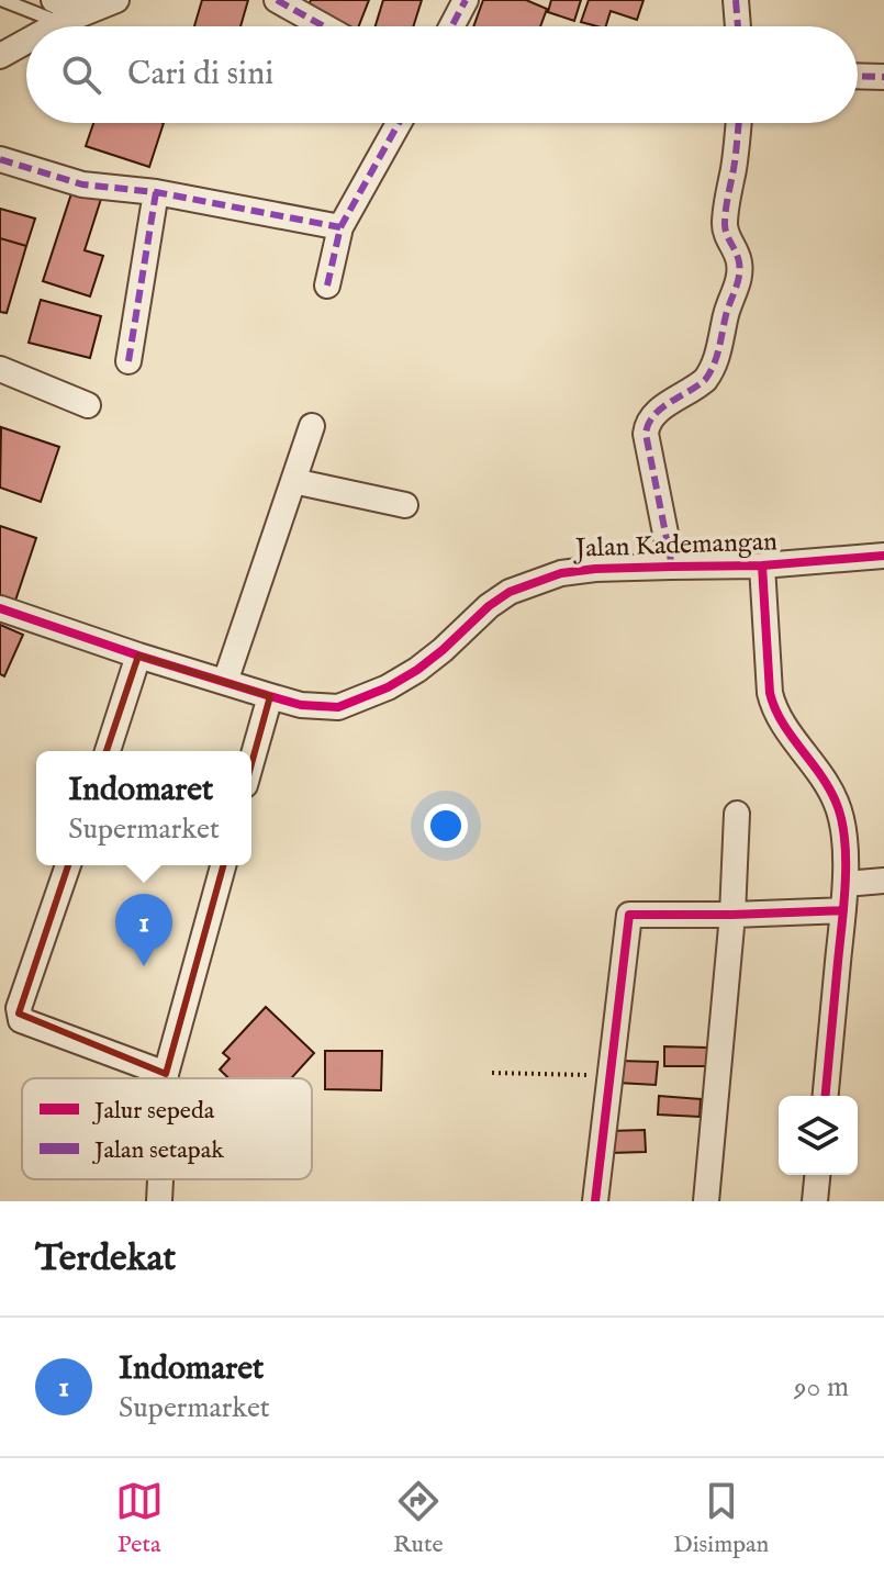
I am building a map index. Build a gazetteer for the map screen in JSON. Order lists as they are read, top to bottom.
{
  "streets": {
    "street": ["Jalan Kademangan"]
  },
  "legend": ["Jalur sepeda", "Jalan setapak"],
  "page": {
    "search": "Cari di sini",
    "popup": ["Indomaret", "Supermarket"],
    "pins": "1",
    "heading": "Terdekat",
    "list": [
      {
        "mark": "1",
        "name": "Indomaret",
        "note": "Supermarket",
        "value": "90 m"
      }
    ],
    "nav": ["Peta", "Rute", "Disimpan"]
  }
}
